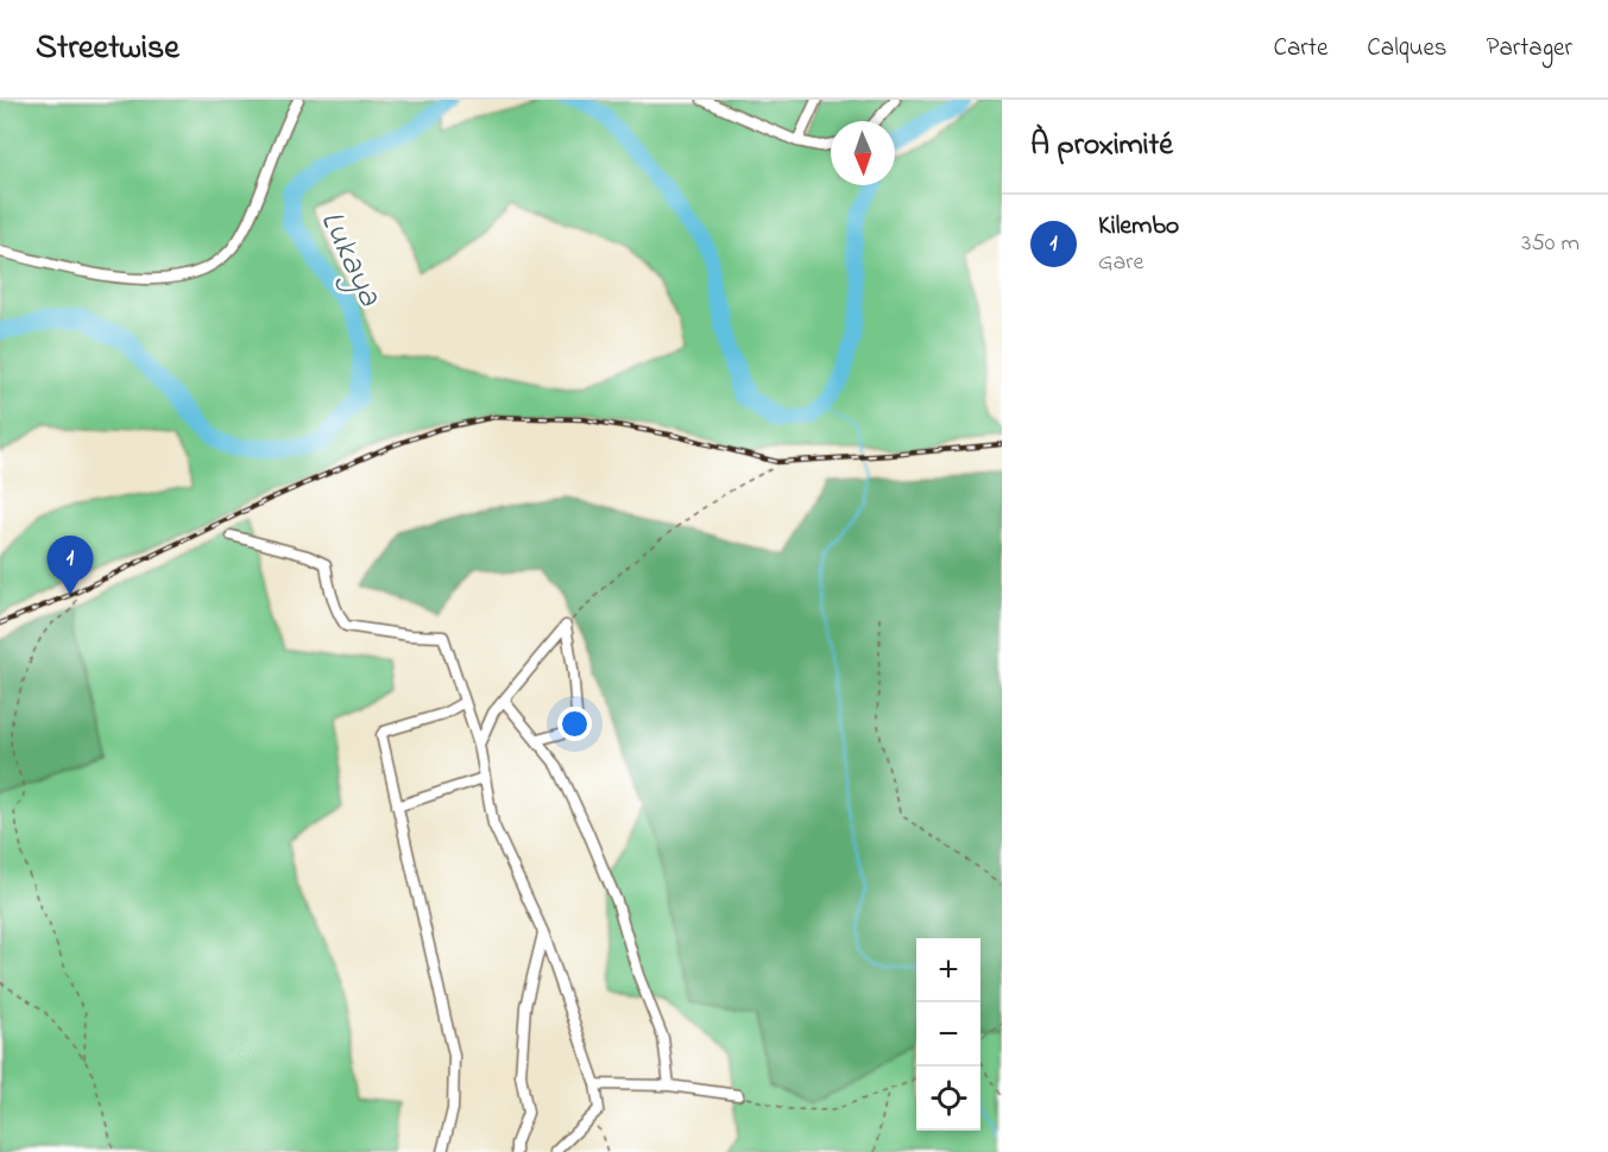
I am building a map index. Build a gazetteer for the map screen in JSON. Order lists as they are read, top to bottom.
{
  "water": ["Lukaya"],
  "north": "bottom",
  "page": {
    "header": "Streetwise",
    "nav": ["Carte", "Calques", "Partager"],
    "heading": "À proximité",
    "list": [
      {
        "mark": "1",
        "name": "Kilembo",
        "note": "Gare",
        "value": "350 m"
      }
    ],
    "pins": "1",
    "map_buttons": ["+", "−"]
  }
}
